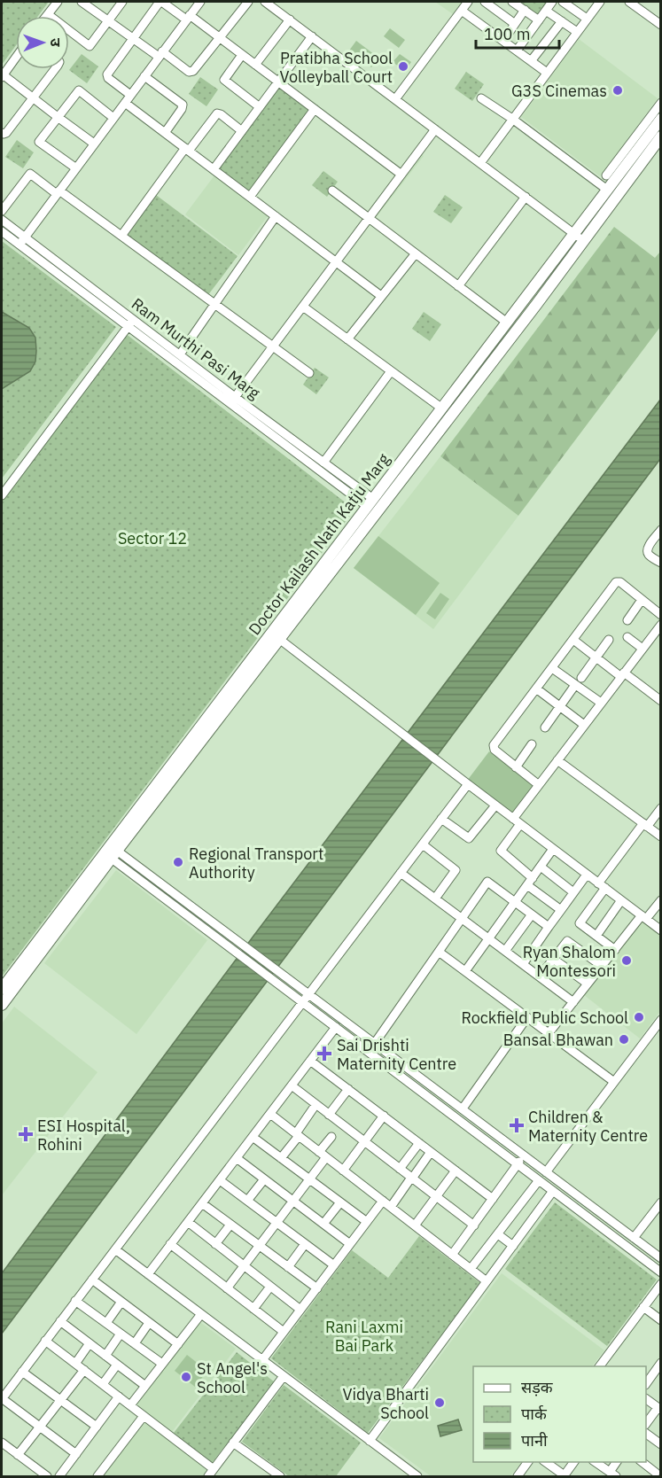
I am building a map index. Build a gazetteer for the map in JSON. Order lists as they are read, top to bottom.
{
  "streets": {
    "main road": ["Doctor Kailash Nath Katju Marg"],
    "street": ["Ram Murthi Pasi Marg"]
  },
  "crossings": [
    ["Ram Murthi Pasi Marg", "Doctor Kailash Nath Katju Marg"]
  ],
  "parks": ["Sector 12", "Rani Laxmi Bai Park"],
  "places": {
    "other": [
      "Pratibha School Volleyball Court",
      "G3S Cinemas",
      "Regional Transport Authority",
      "Ryan Shalom Montessori",
      "Rockfield Public School",
      "Bansal Bhawan",
      "St Angel's School",
      "Vidya Bharti School"
    ],
    "health": ["Sai Drishti Maternity Centre", "Children & Maternity Centre", "ESI Hospital, Rohini"]
  },
  "legend": ["सड़क", "पार्क", "पानी"],
  "scale_bar": "100 m",
  "north": "right"
}
